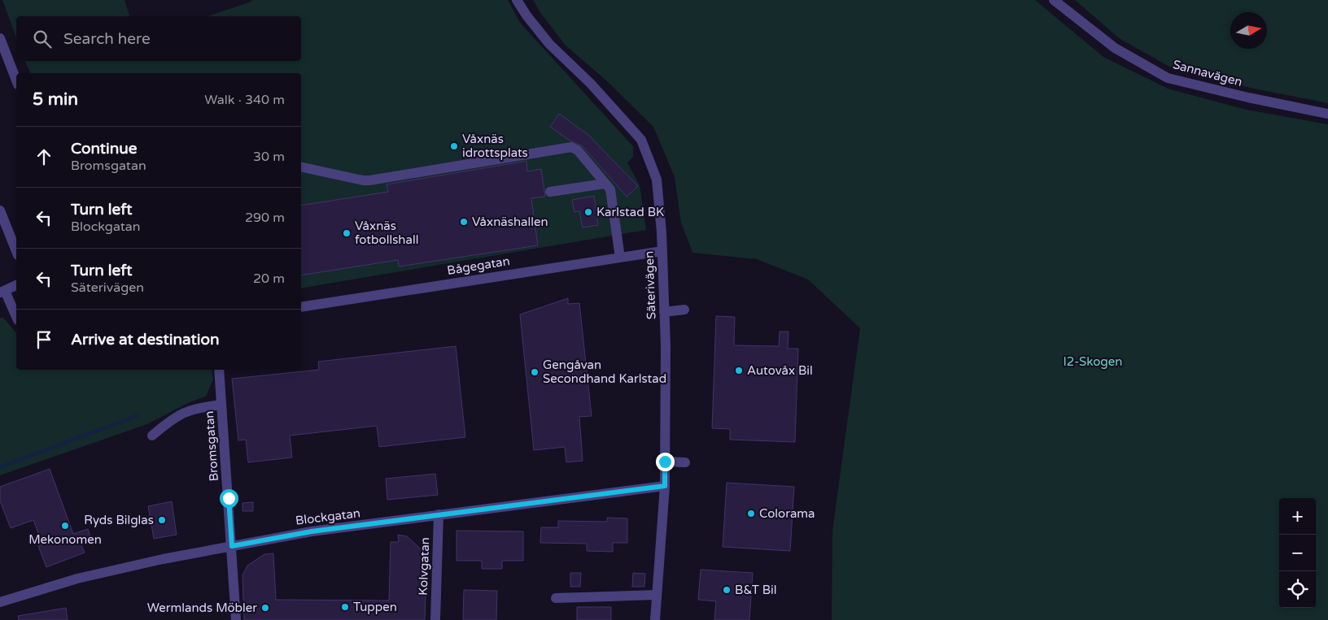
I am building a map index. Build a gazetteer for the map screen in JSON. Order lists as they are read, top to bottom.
{
  "streets": {
    "street": [
      "Sannavägen",
      "Bågegatan",
      "Säterivägen",
      "Bromsgatan",
      "Blockgatan",
      "Kolvgatan"
    ]
  },
  "crossings": [
    ["Bågegatan", "Säterivägen"],
    ["Säterivägen", "Blockgatan"],
    ["Bromsgatan", "Blockgatan"],
    ["Blockgatan", "Kolvgatan"]
  ],
  "parks": ["I2-Skogen"],
  "places": [
    "Våxnäs idrottsplats",
    "Karlstad BK",
    "Våxnäshallen",
    "Våxnäs fotbollshall",
    "Autovåx Bil",
    "Gengåvan Secondhand Karlstad",
    "Colorama",
    "Ryds Bilglas",
    "Mekonomen",
    "B&T Bil",
    "Tuppen",
    "Wermlands Möbler"
  ],
  "north": "right",
  "page": {
    "search": "Search here",
    "heading": ["5 min", "Walk · 340 m"],
    "list": [
      ["Continue", "Bromsgatan", "30 m"],
      ["Turn left", "Blockgatan", "290 m"],
      ["Turn left", "Säterivägen", "20 m"],
      "Arrive at destination"
    ],
    "map_buttons": ["+", "−"]
  }
}
